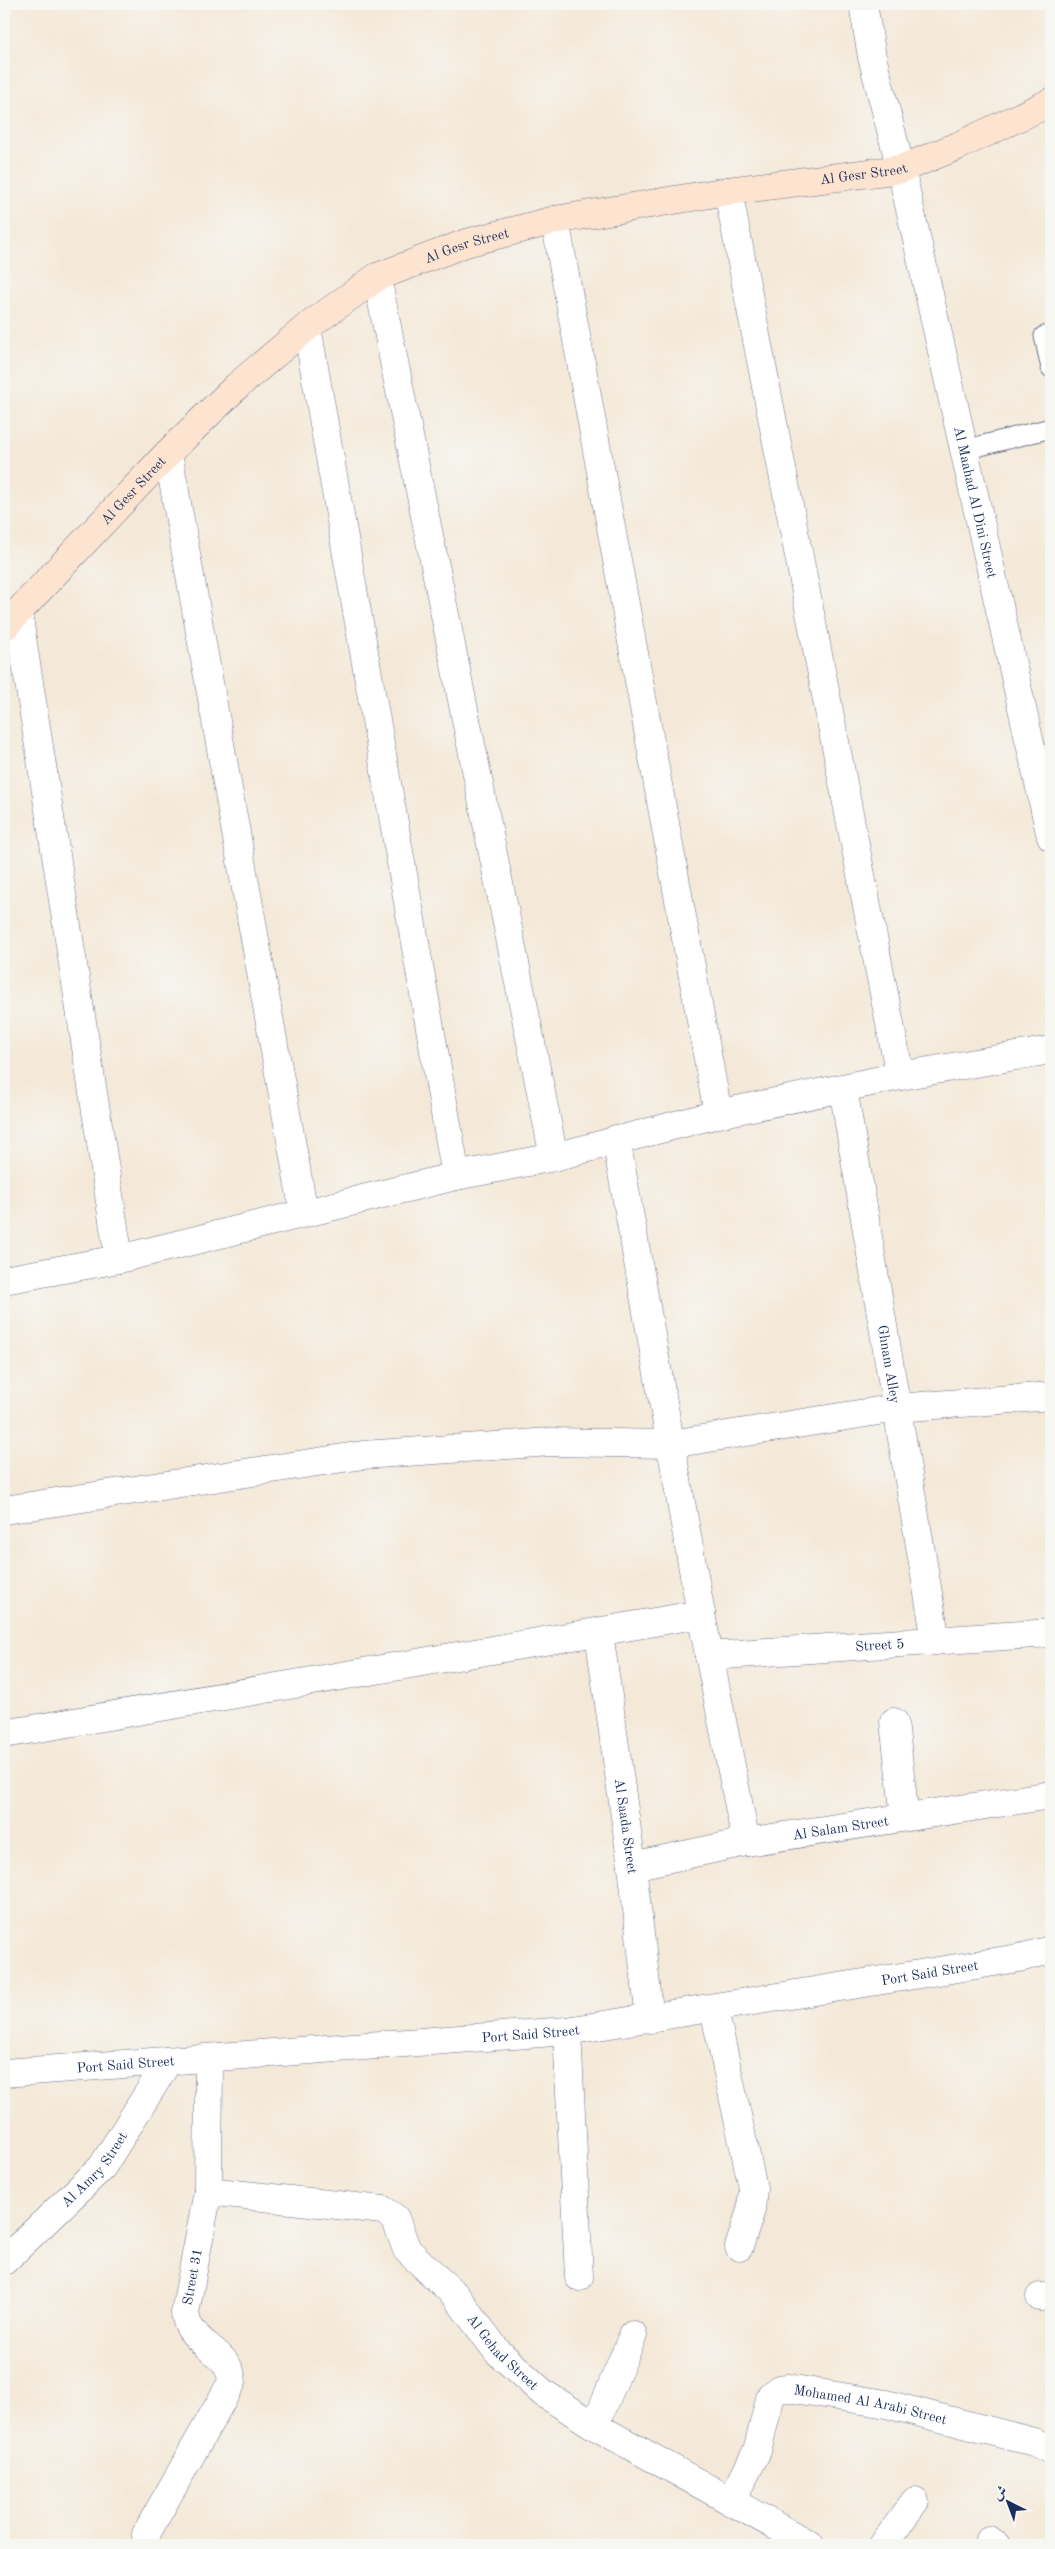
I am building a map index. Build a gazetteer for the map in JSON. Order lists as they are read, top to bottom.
{
  "streets": {
    "street": [
      "Al Gesr Street",
      "Al Maahad Al Dini Street",
      "Ghnam Alley",
      "Street 5",
      "Al Saada Street",
      "Al Salam Street",
      "Port Said Street",
      "Al Amry Street",
      "Street 31",
      "Al Gehad Street",
      "Mohamed Al Arabi Street"
    ]
  },
  "crossings": [
    ["Al Gesr Street", "Al Maahad Al Dini Street"],
    ["Ghnam Alley", "Street 5"],
    ["Al Saada Street", "Al Salam Street"],
    ["Al Saada Street", "Port Said Street"],
    ["Port Said Street", "Al Amry Street"],
    ["Port Said Street", "Street 31"],
    ["Street 31", "Al Gehad Street"],
    ["Al Gehad Street", "Mohamed Al Arabi Street"]
  ],
  "north": "top left"
}
